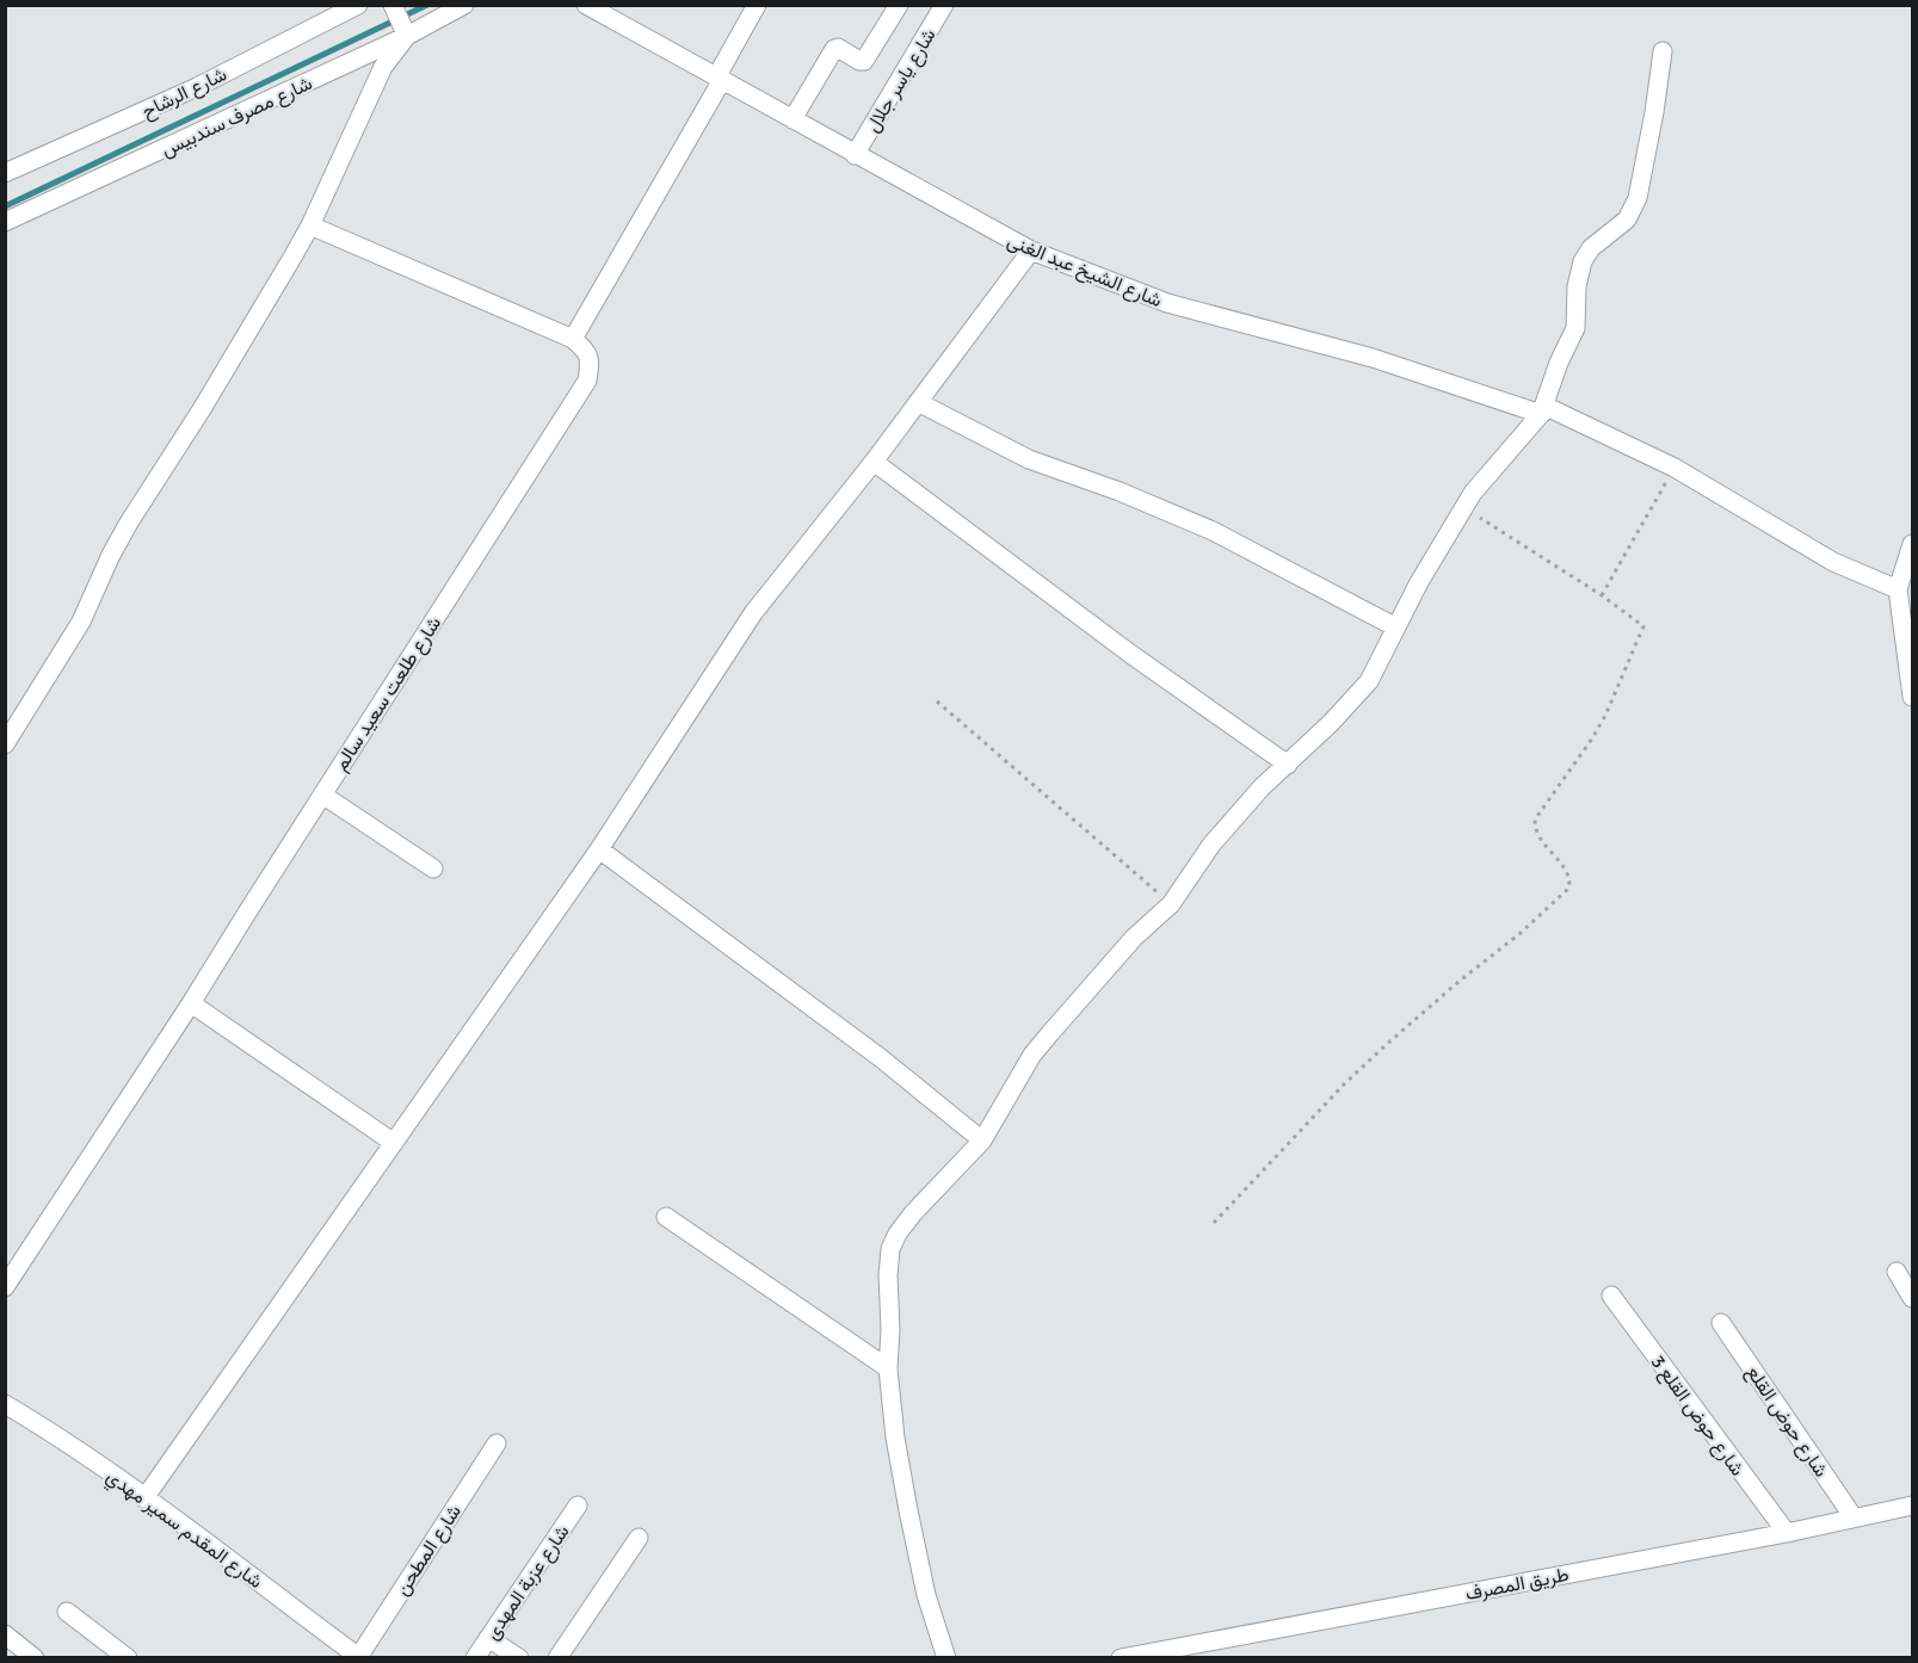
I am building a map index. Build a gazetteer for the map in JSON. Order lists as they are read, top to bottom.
{
  "streets": {
    "street": [
      "شارع ياسر جلال",
      "شارع الرشاح",
      "شارع مصرف سندبيس",
      "شارع الشيخ عبد الغنى",
      "شارع طلعت سعيد سالم",
      "شارع حوض القلع 3",
      "شارع حوض القلع",
      "شارع المقدم سمير مهدي",
      "شارع المطحن",
      "شارع عزبة المهدى",
      "طريق المصرف"
    ]
  },
  "crossings": [
    ["شارع ياسر جلال", "شارع الشيخ عبد الغنى"],
    ["شارع حوض القلع 3", "طريق المصرف"],
    ["شارع حوض القلع", "طريق المصرف"],
    ["شارع المقدم سمير مهدي", "شارع المطحن"]
  ]
}
